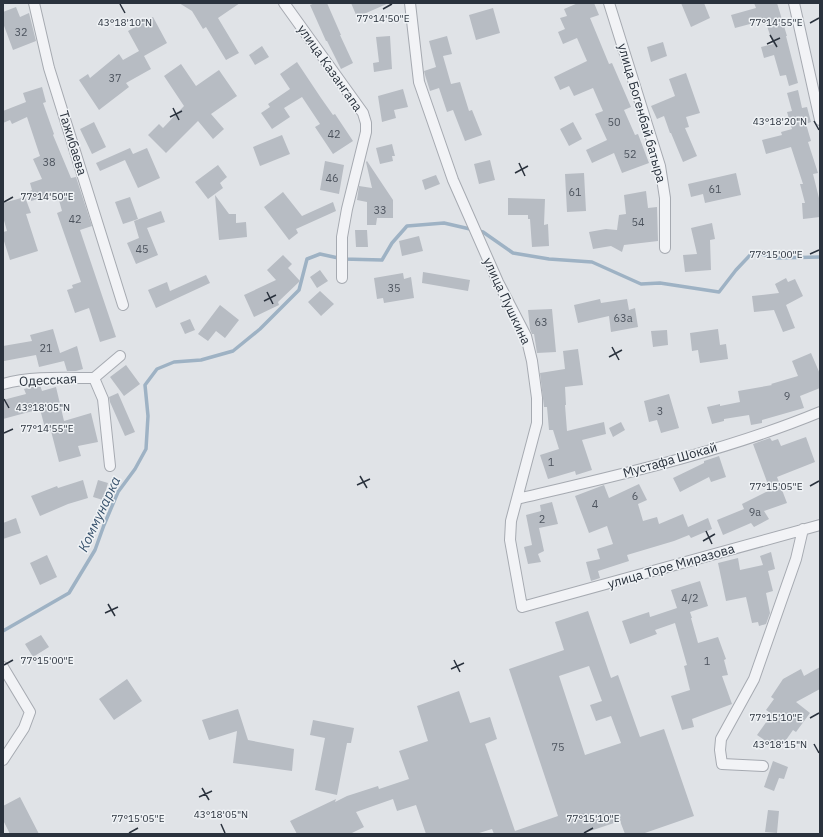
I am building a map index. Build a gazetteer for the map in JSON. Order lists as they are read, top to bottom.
{
  "streets": {
    "street": [
      "улица Казангапа",
      "улица Богенбай батыра",
      "Тажибаева",
      "улица Пушкина",
      "Одесская",
      "Мустафа Шокай",
      "улица Торе Миразова"
    ]
  },
  "crossings": [
    ["улица Пушкина", "Мустафа Шокай"],
    ["улица Пушкина", "улица Торе Миразова"]
  ],
  "water": ["Коммунарка"],
  "house_numbers": [
    "32",
    "37",
    "50",
    "42",
    "52",
    "38",
    "46",
    "61",
    "61",
    "33",
    "42",
    "54",
    "45",
    "35",
    "63а",
    "63",
    "21",
    "9",
    "3",
    "1",
    "6",
    "4",
    "9а",
    "2",
    "4/2",
    "1",
    "75"
  ],
  "coordinates": [
    "77°14'50\"E",
    "77°14'55\"E",
    "43°18'10\"N",
    "43°18'20\"N",
    "77°15'00\"E",
    "43°18'05\"N",
    "77°15'05\"E",
    "77°15'10\"E",
    "43°18'15\"N"
  ]
}
